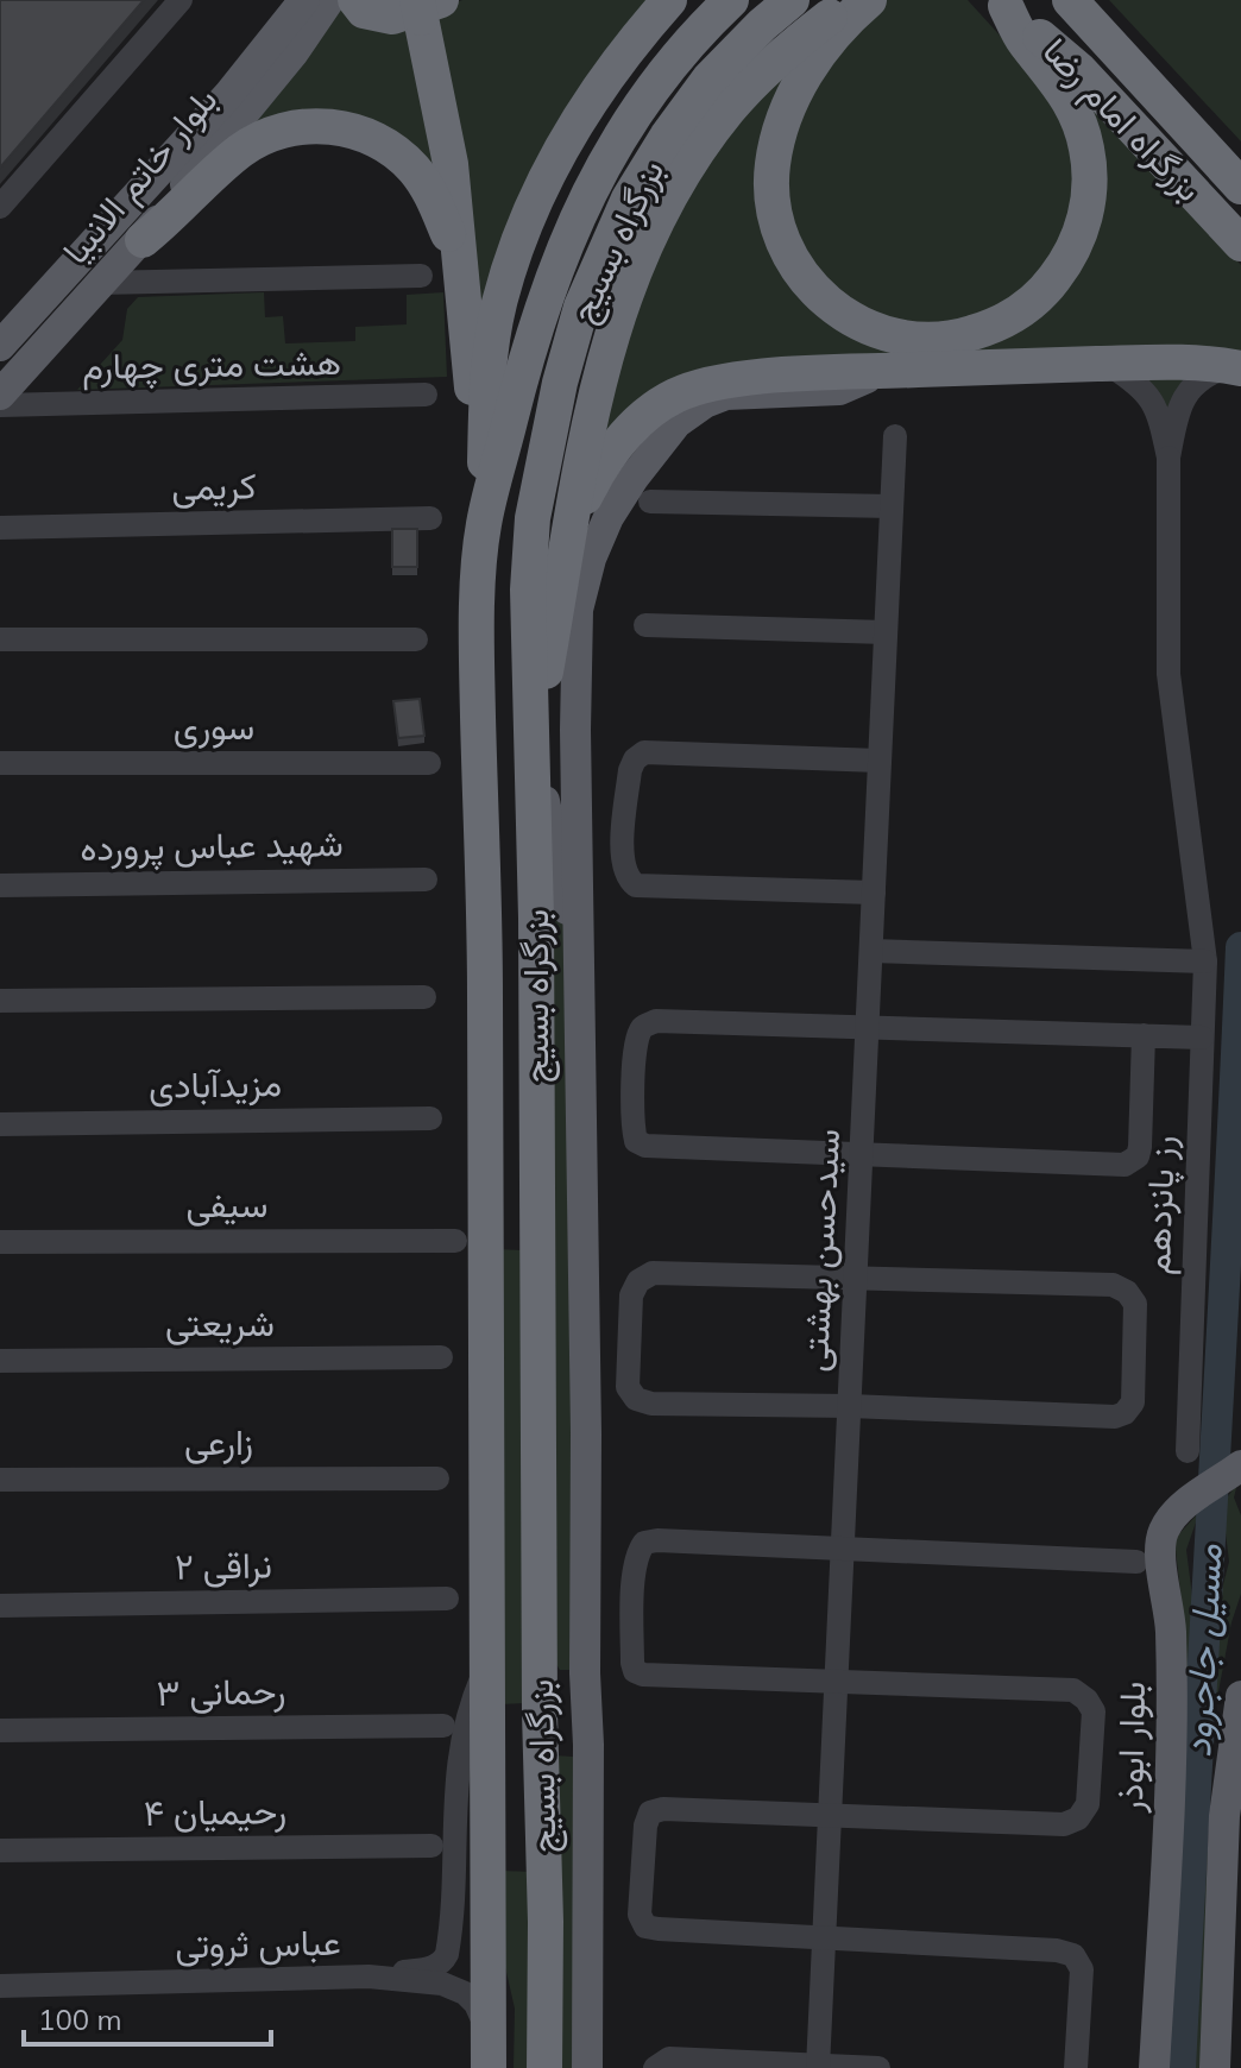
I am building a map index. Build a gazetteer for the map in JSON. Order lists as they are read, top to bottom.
{
  "streets": {
    "highway": ["بزرگراه امام رضا", "بزرگراه بسیج"],
    "main road": ["بلوار خاتم الانبیا", "بلوار ابوذر"],
    "street": [
      "هشت متری چهارم",
      "کریمی",
      "سوری",
      "شهید عباس پرورده",
      "مزیدآبادی",
      "سیفی",
      "رز پانزدهم",
      "سیدحسن بهشتی",
      "شریعتی",
      "زارعی",
      "نراقی ۲",
      "رحمانی ۳",
      "رحیمیان ۴",
      "عباس ثروتی"
    ]
  },
  "crossings": [
    ["بزرگراه بسیج", "عباس ثروتی"]
  ],
  "water": ["مسیل جاجرود"],
  "scale_bar": "100 m"
}
